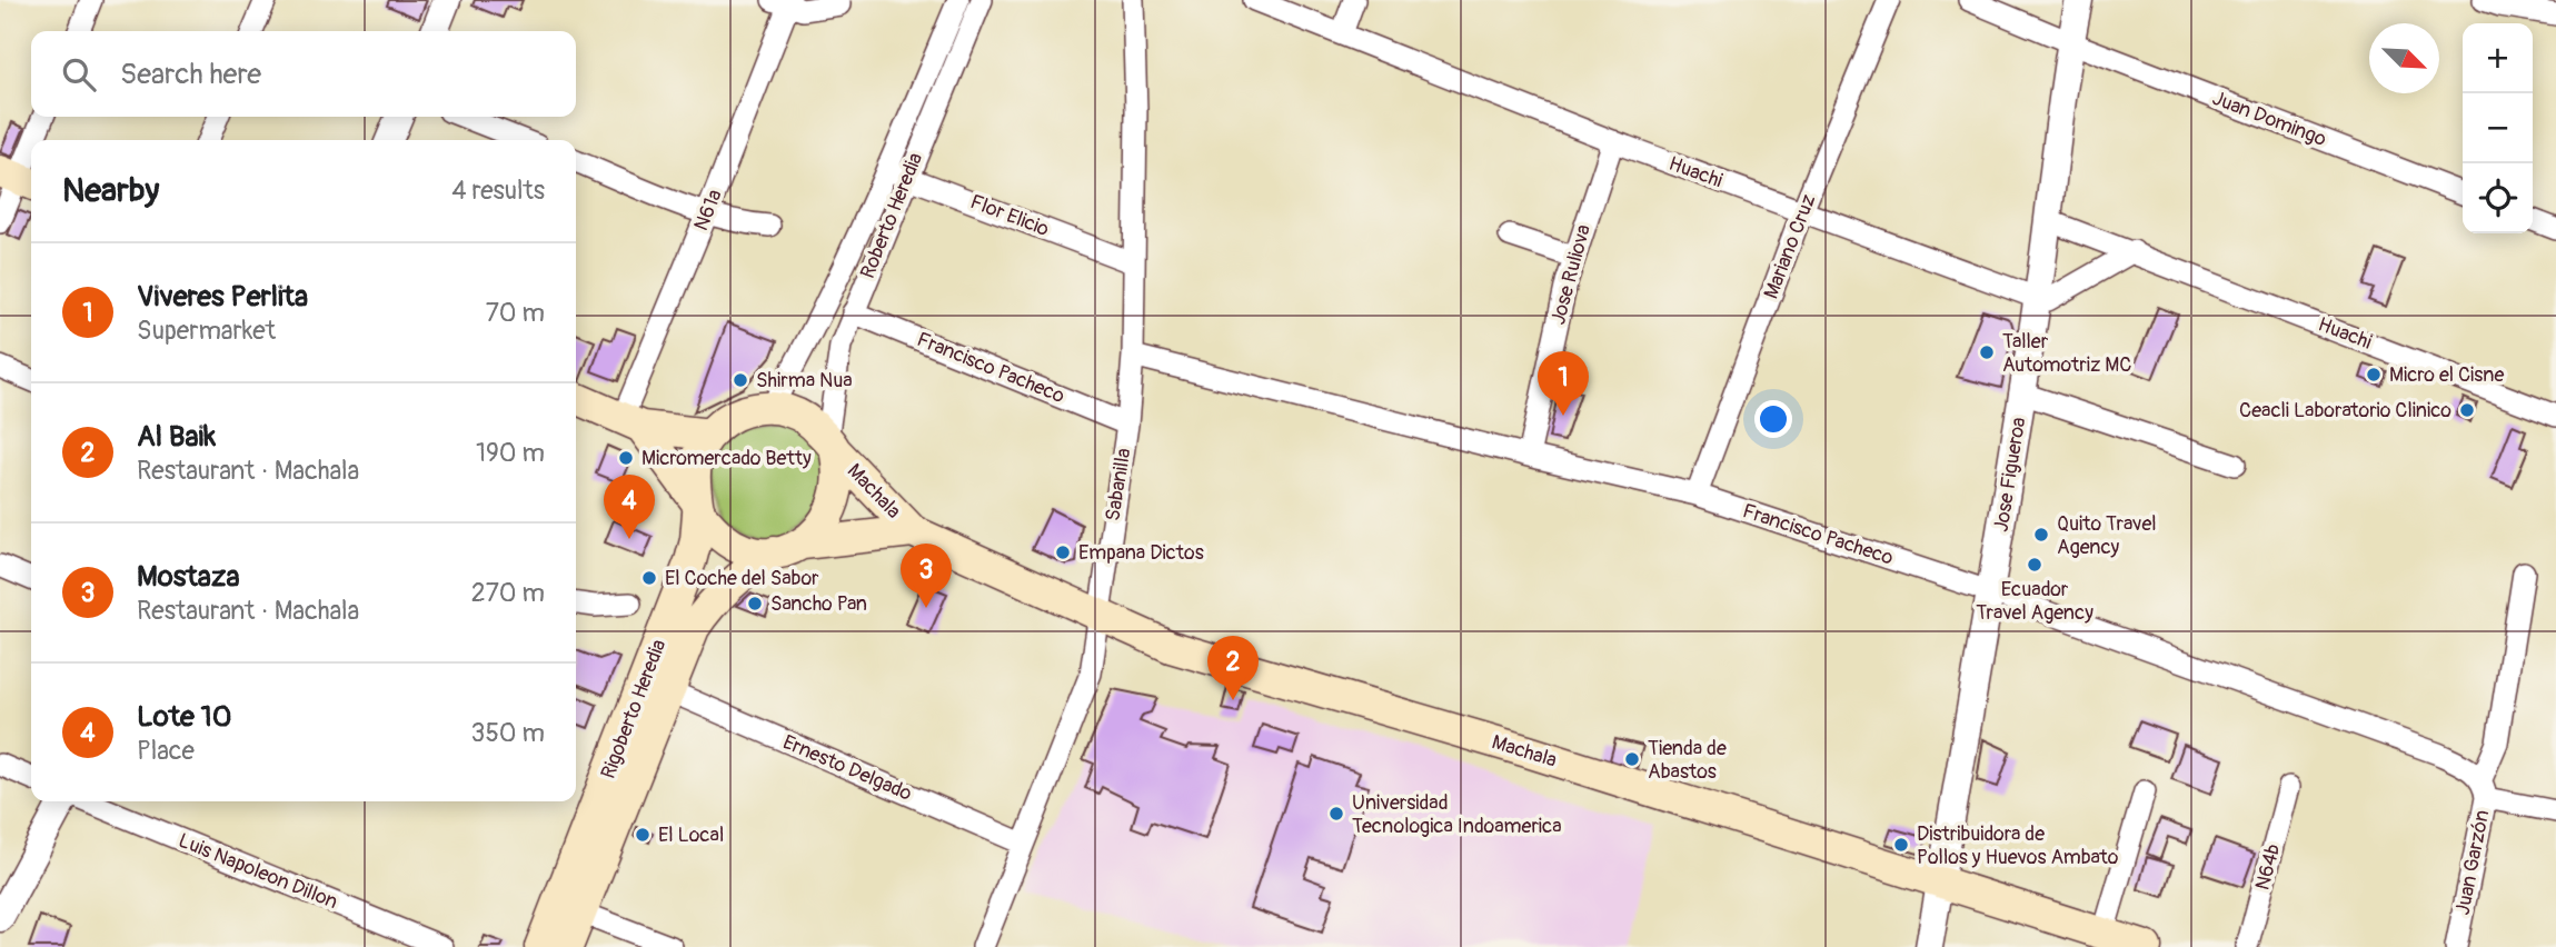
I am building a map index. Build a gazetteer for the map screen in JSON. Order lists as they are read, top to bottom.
{
  "streets": {
    "main road": ["Machala", "Rigoberto Heredia"],
    "street": [
      "Juan Domingo",
      "Huachi",
      "N61a",
      "Roberto Heredia",
      "Flor Elicio",
      "Mariano Cruz",
      "Jose Ruliova",
      "Francisco Pacheco",
      "Jose Figueroa",
      "Sabanilla",
      "Ernesto Delgado",
      "Juan Garzón",
      "N64b",
      "Luis Napoleon Dillon"
    ]
  },
  "crossings": [
    ["Juan Domingo", "Jose Figueroa"],
    ["Huachi", "Mariano Cruz"],
    ["Huachi", "Jose Ruliova"],
    ["Huachi", "Jose Figueroa"],
    ["Roberto Heredia", "Flor Elicio"],
    ["Roberto Heredia", "Francisco Pacheco"],
    ["Roberto Heredia", "Machala"],
    ["Roberto Heredia", "Rigoberto Heredia"],
    ["Flor Elicio", "Sabanilla"],
    ["Mariano Cruz", "Francisco Pacheco"],
    ["Jose Ruliova", "Francisco Pacheco"],
    ["Francisco Pacheco", "Jose Figueroa"],
    ["Francisco Pacheco", "Sabanilla"],
    ["Francisco Pacheco", "Juan Garzón"],
    ["Jose Figueroa", "Machala"],
    ["Sabanilla", "Machala"],
    ["Sabanilla", "Ernesto Delgado"],
    ["Machala", "Rigoberto Heredia"],
    ["Rigoberto Heredia", "Ernesto Delgado"]
  ],
  "places": [
    "Taller Automotriz MC",
    "Micro el Cisne",
    "Shirma Nua",
    "Ceacli Laboratorio Clinico",
    "Micromercado Betty",
    "Quito Travel Agency",
    "Empana Dictos",
    "Ecuador Travel Agency",
    "El Coche del Sabor",
    "Sancho Pan",
    "Tienda de Abastos",
    "Universidad Tecnologica Indoamerica",
    "El Local",
    "Distribuidora de Pollos y Huevos Ambato"
  ],
  "north": "bottom right",
  "page": {
    "map_buttons": ["+", "−"],
    "search": "Search here",
    "heading": ["Nearby", "4 results"],
    "list": [
      {
        "mark": "1",
        "name": "Viveres Perlita",
        "note": "Supermarket",
        "value": "70 m"
      },
      {
        "mark": "2",
        "name": "Al Baik",
        "note": "Restaurant · Machala",
        "value": "190 m"
      },
      {
        "mark": "3",
        "name": "Mostaza",
        "note": "Restaurant · Machala",
        "value": "270 m"
      },
      {
        "mark": "4",
        "name": "Lote 10",
        "note": "Place",
        "value": "350 m"
      }
    ],
    "pins": [
      "1",
      "4",
      "3",
      "2"
    ]
  }
}
